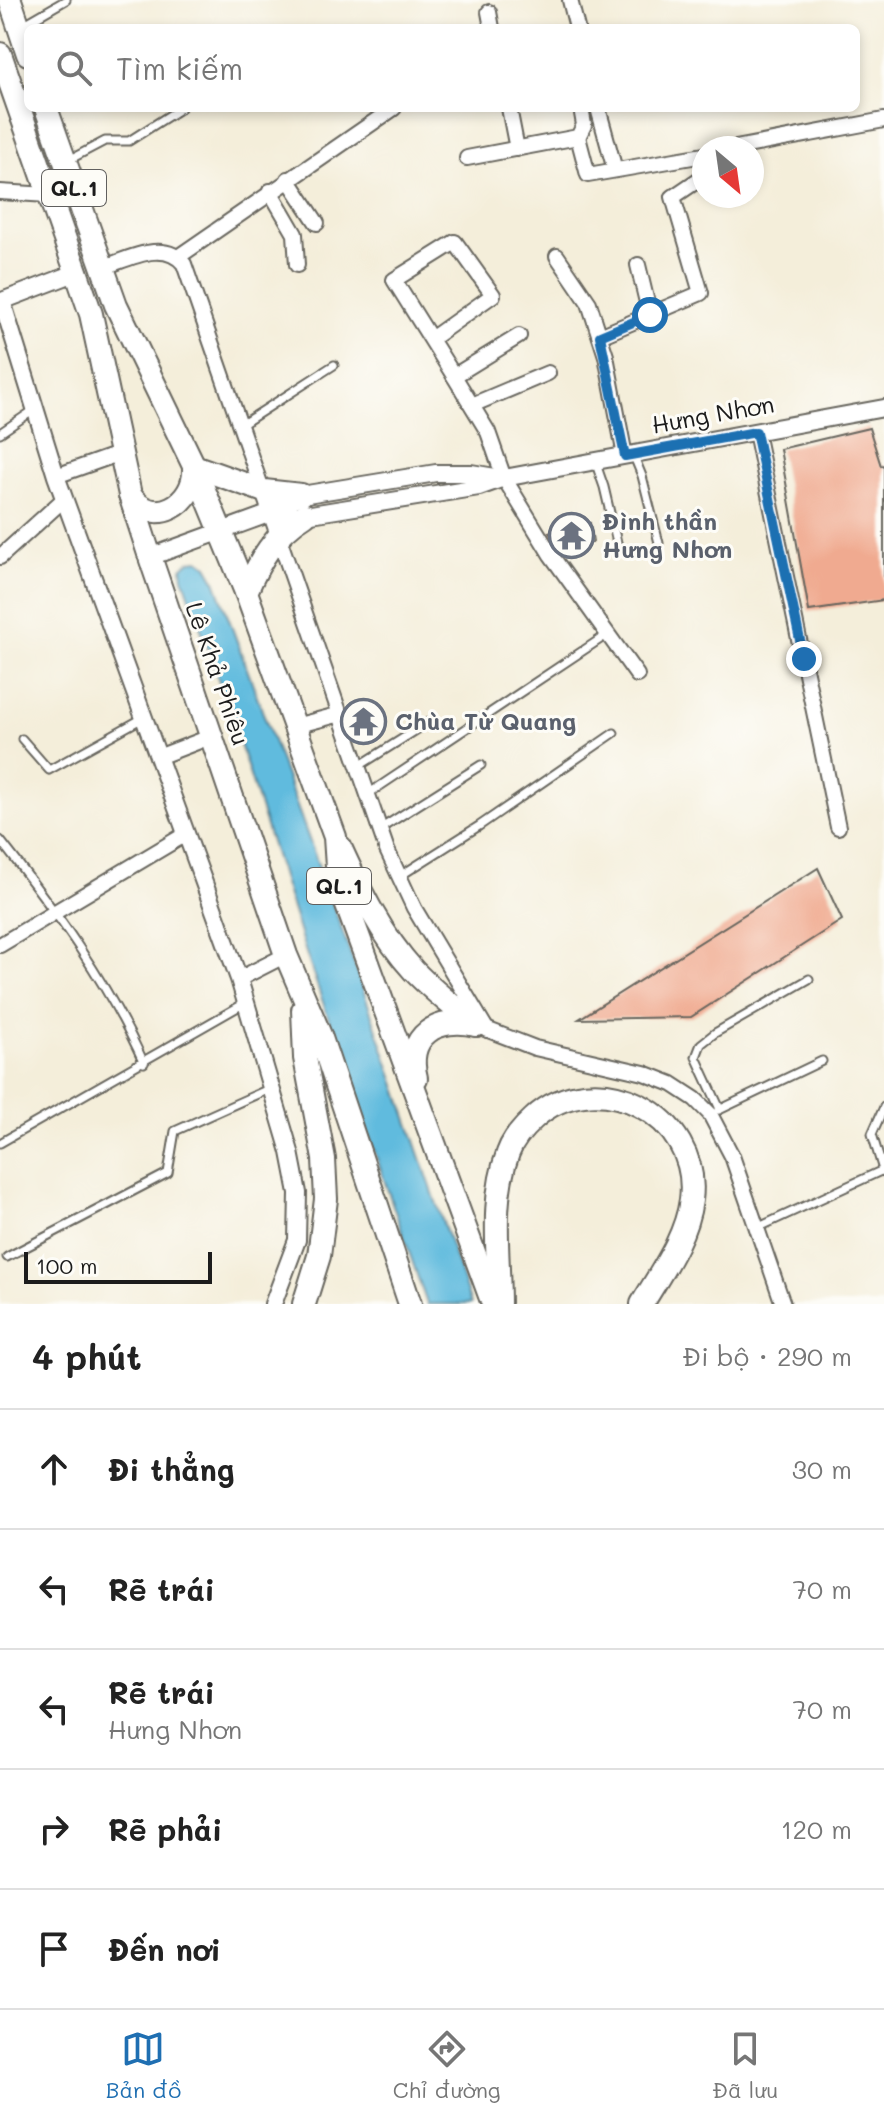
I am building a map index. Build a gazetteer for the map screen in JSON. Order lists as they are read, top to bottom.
{
  "streets": {
    "highway": ["QL.1", "Lê Khả Phiêu"],
    "street": ["Hưng Nhơn"]
  },
  "crossings": [
    ["QL.1", "Hưng Nhơn"],
    ["Hưng Nhơn", "Lê Khả Phiêu"]
  ],
  "places": {
    "temple": ["Đình thần Hưng Nhơn", "Chùa Từ Quang"]
  },
  "scale_bar": "100 m",
  "north": "bottom right",
  "page": {
    "search": "Tìm kiếm",
    "scale": "100 m",
    "heading": ["4 phút", "Đi bộ · 290 m"],
    "list": [
      ["Đi thẳng", "30 m"],
      ["Rẽ trái", "70 m"],
      ["Rẽ trái", "Hưng Nhơn", "70 m"],
      ["Rẽ phải", "120 m"],
      "Đến nơi"
    ],
    "nav": ["Bản đồ", "Chỉ đường", "Đã lưu"]
  }
}
